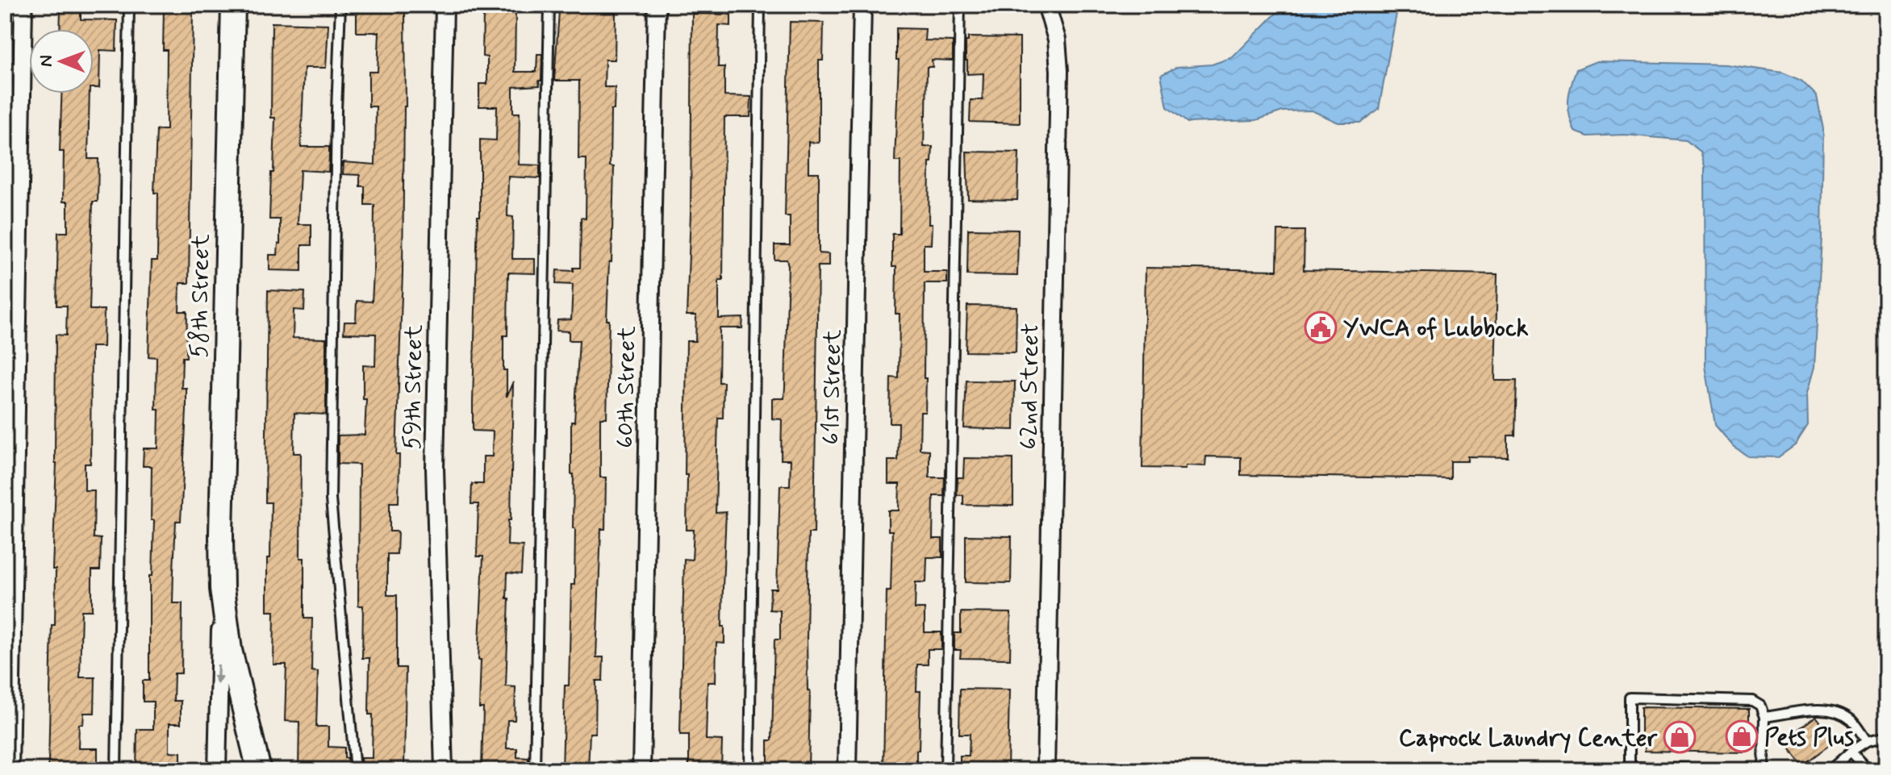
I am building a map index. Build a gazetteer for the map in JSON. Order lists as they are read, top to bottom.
{
  "streets": {
    "street": [
      "58th Street",
      "62nd Street",
      "59th Street",
      "60th Street",
      "61st Street"
    ]
  },
  "places": {
    "public building": ["YWCA of Lubbock"],
    "shop": ["Pets Plus", "Caprock Laundry Center"]
  },
  "north": "left"
}
